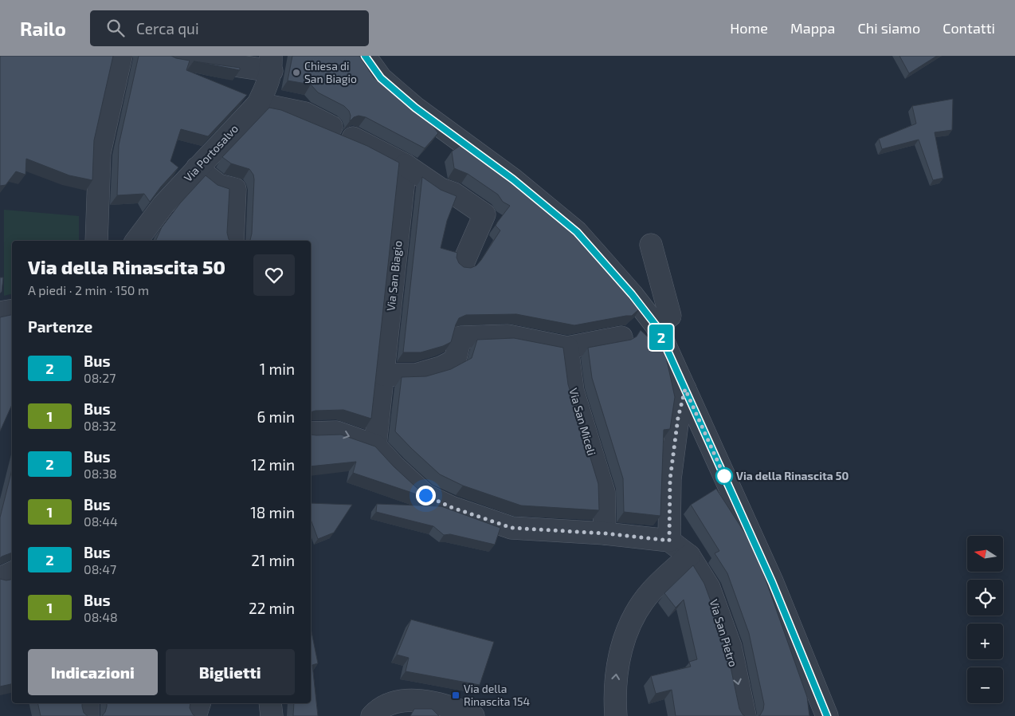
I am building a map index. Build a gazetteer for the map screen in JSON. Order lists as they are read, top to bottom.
{
  "streets": {
    "street": [
      "Via Portosalvo",
      "Via San Biagio",
      "Via San Miceli",
      "Via San Pietro"
    ]
  },
  "crossings": [
    ["Via San Biagio", "Via San Pietro"],
    ["Via San Miceli", "Via San Pietro"]
  ],
  "places": {
    "other": ["Chiesa di San Biagio", "Via della Rinascita 50"],
    "transit": ["Via della Rinascita 154"]
  },
  "lines": ["bus line 2"],
  "north": "left",
  "page": {
    "header": "Railo",
    "search": "Cerca qui",
    "nav": [
      "Home",
      "Mappa",
      "Chi siamo",
      "Contatti"
    ],
    "on_map": "2",
    "heading": [
      ["Via della Rinascita 50", "A piedi · 2 min · 150 m"],
      "Partenze"
    ],
    "list": [
      {
        "mark": "2",
        "name": "Bus",
        "note": "08:27",
        "value": "1 min"
      },
      {
        "mark": "1",
        "name": "Bus",
        "note": "08:32",
        "value": "6 min"
      },
      {
        "mark": "2",
        "name": "Bus",
        "note": "08:38",
        "value": "12 min"
      },
      {
        "mark": "1",
        "name": "Bus",
        "note": "08:44",
        "value": "18 min"
      },
      {
        "mark": "2",
        "name": "Bus",
        "note": "08:47",
        "value": "21 min"
      },
      {
        "mark": "1",
        "name": "Bus",
        "note": "08:48",
        "value": "22 min"
      }
    ],
    "map_buttons": ["+", "−"],
    "buttons": ["Indicazioni", "Biglietti"]
  }
}
